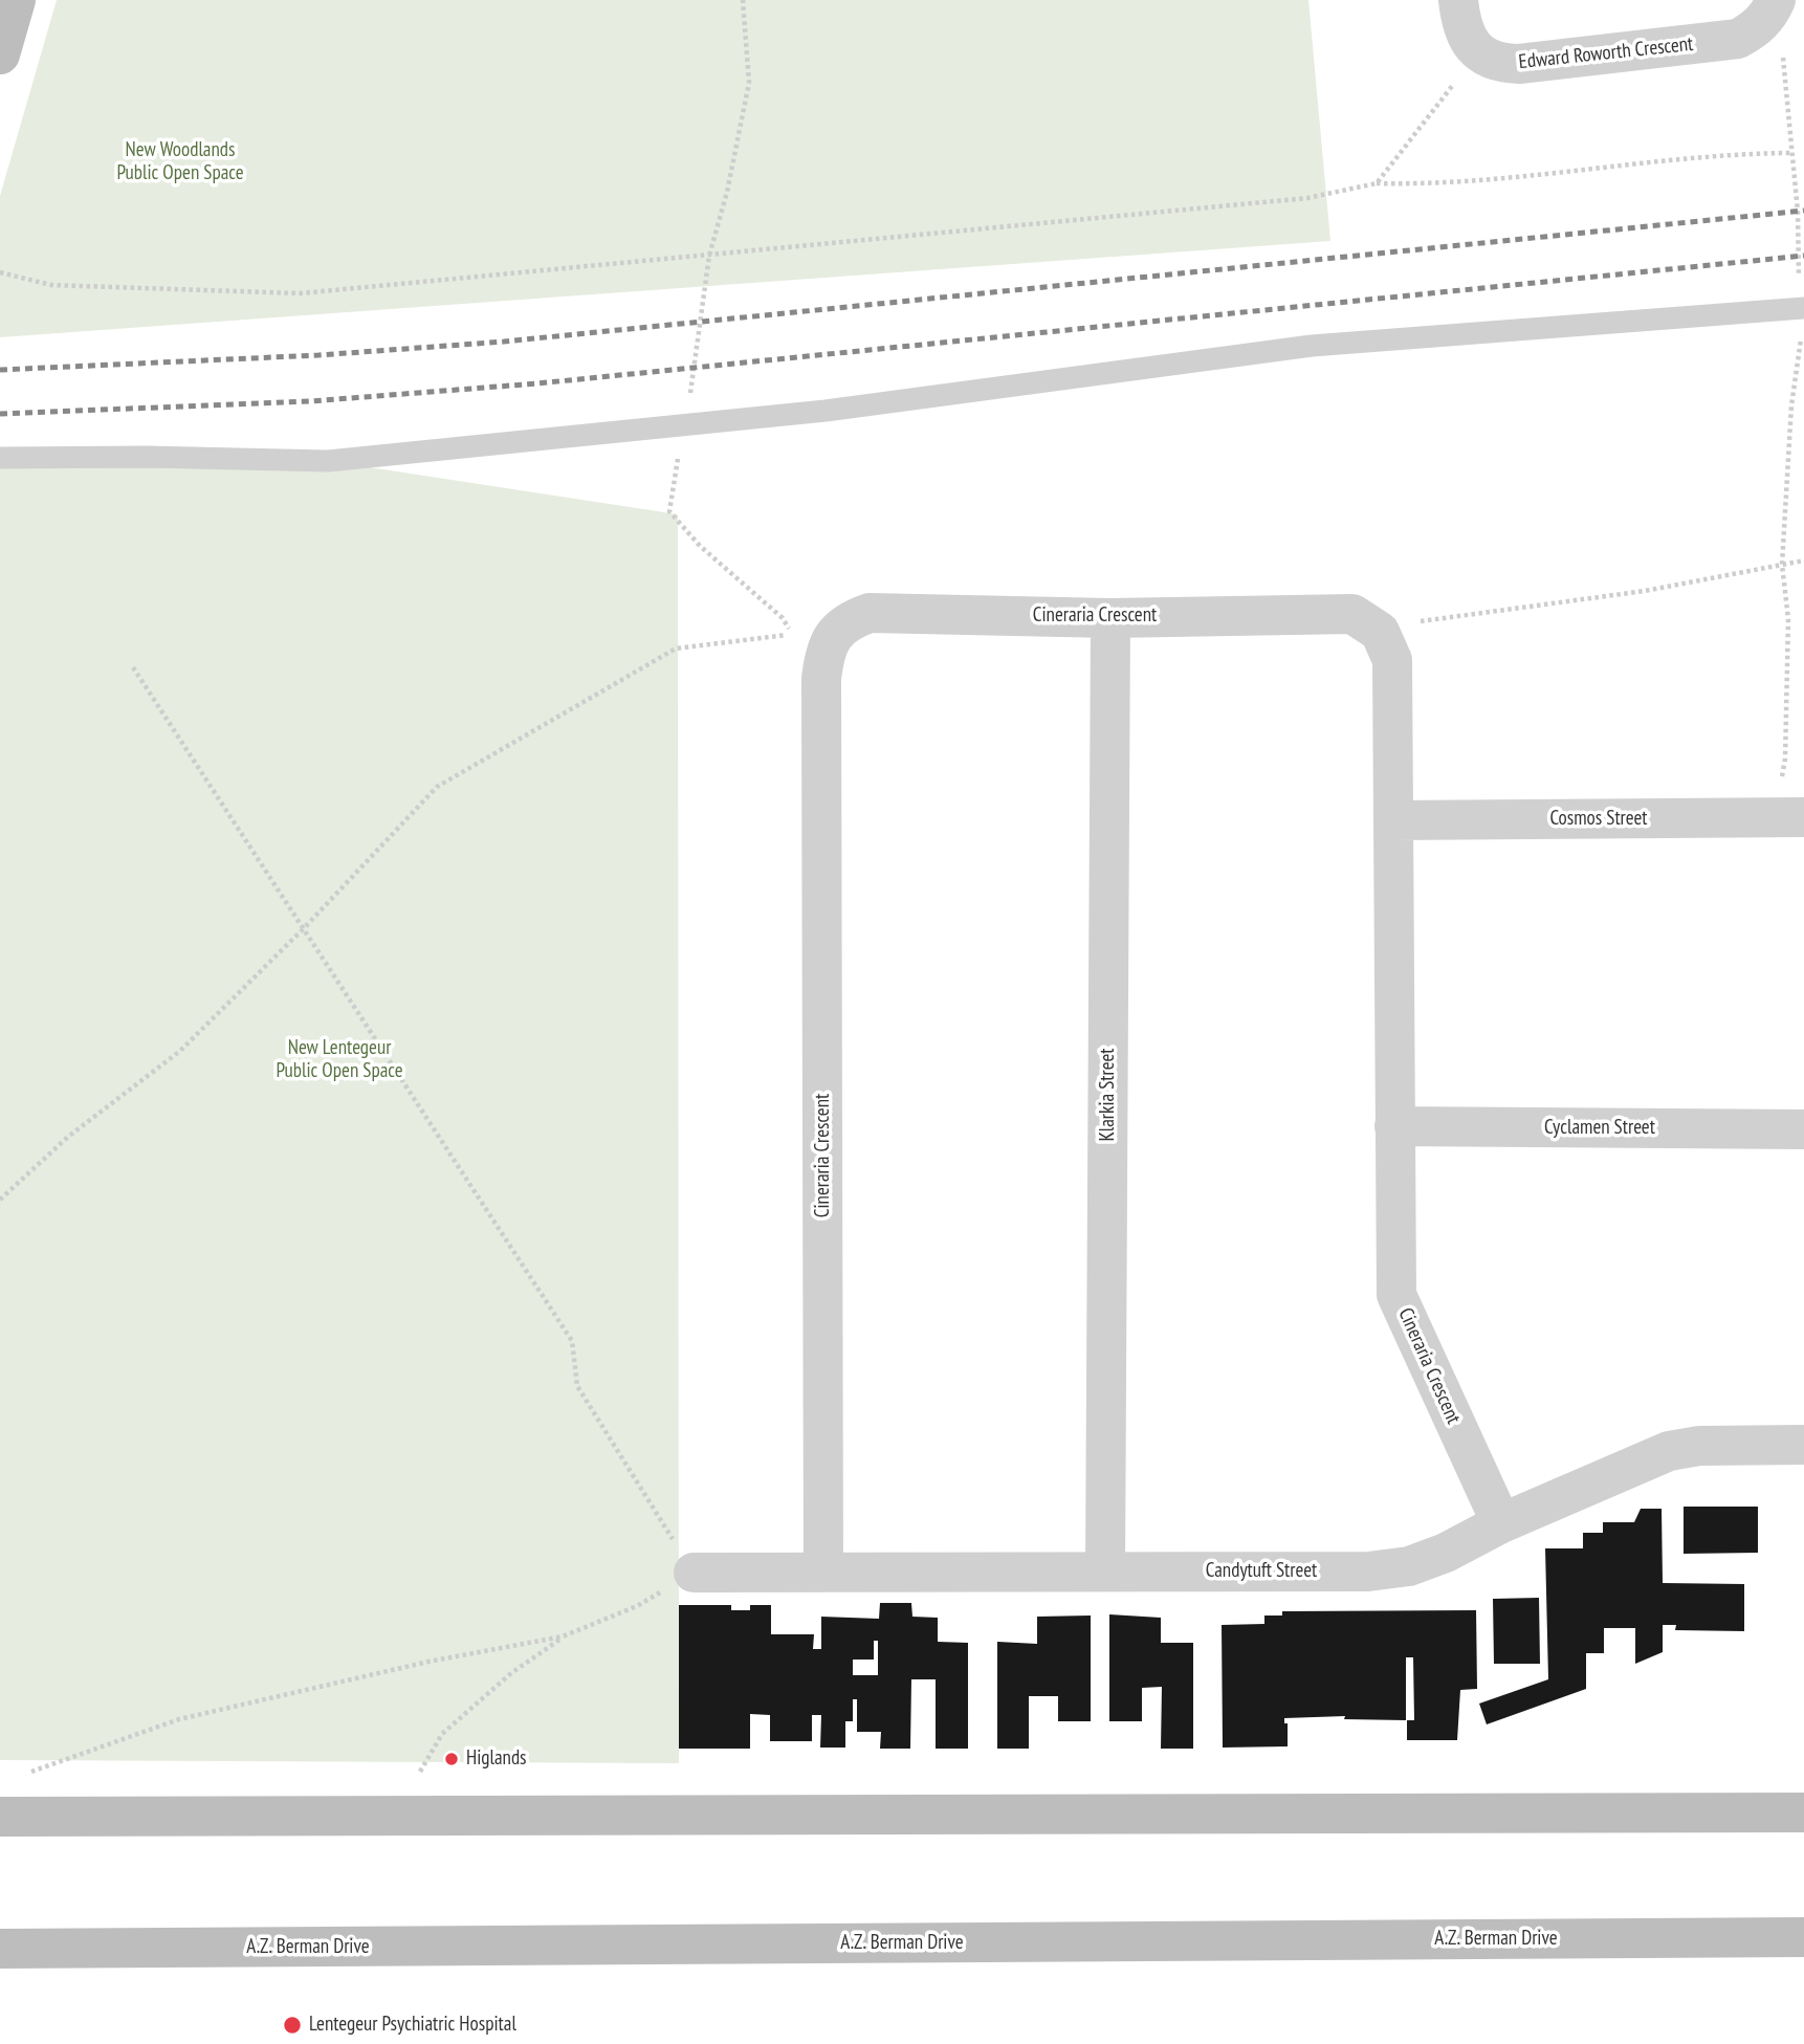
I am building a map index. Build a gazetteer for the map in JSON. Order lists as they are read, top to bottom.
{
  "streets": {
    "main road": ["A.Z. Berman Drive"],
    "street": [
      "Edward Roworth Crescent",
      "Cineraria Crescent",
      "Cosmos Street",
      "Klarkia Street",
      "Cyclamen Street",
      "Candytuft Street"
    ]
  },
  "crossings": [
    ["Cineraria Crescent", "Cosmos Street"],
    ["Cineraria Crescent", "Klarkia Street"],
    ["Cineraria Crescent", "Cyclamen Street"],
    ["Cineraria Crescent", "Candytuft Street"],
    ["Klarkia Street", "Candytuft Street"]
  ],
  "parks": ["New Woodlands Public Open Space", "New Lentegeur Public Open Space"],
  "places": ["Higlands", "Lentegeur Psychiatric Hospital"]
}
